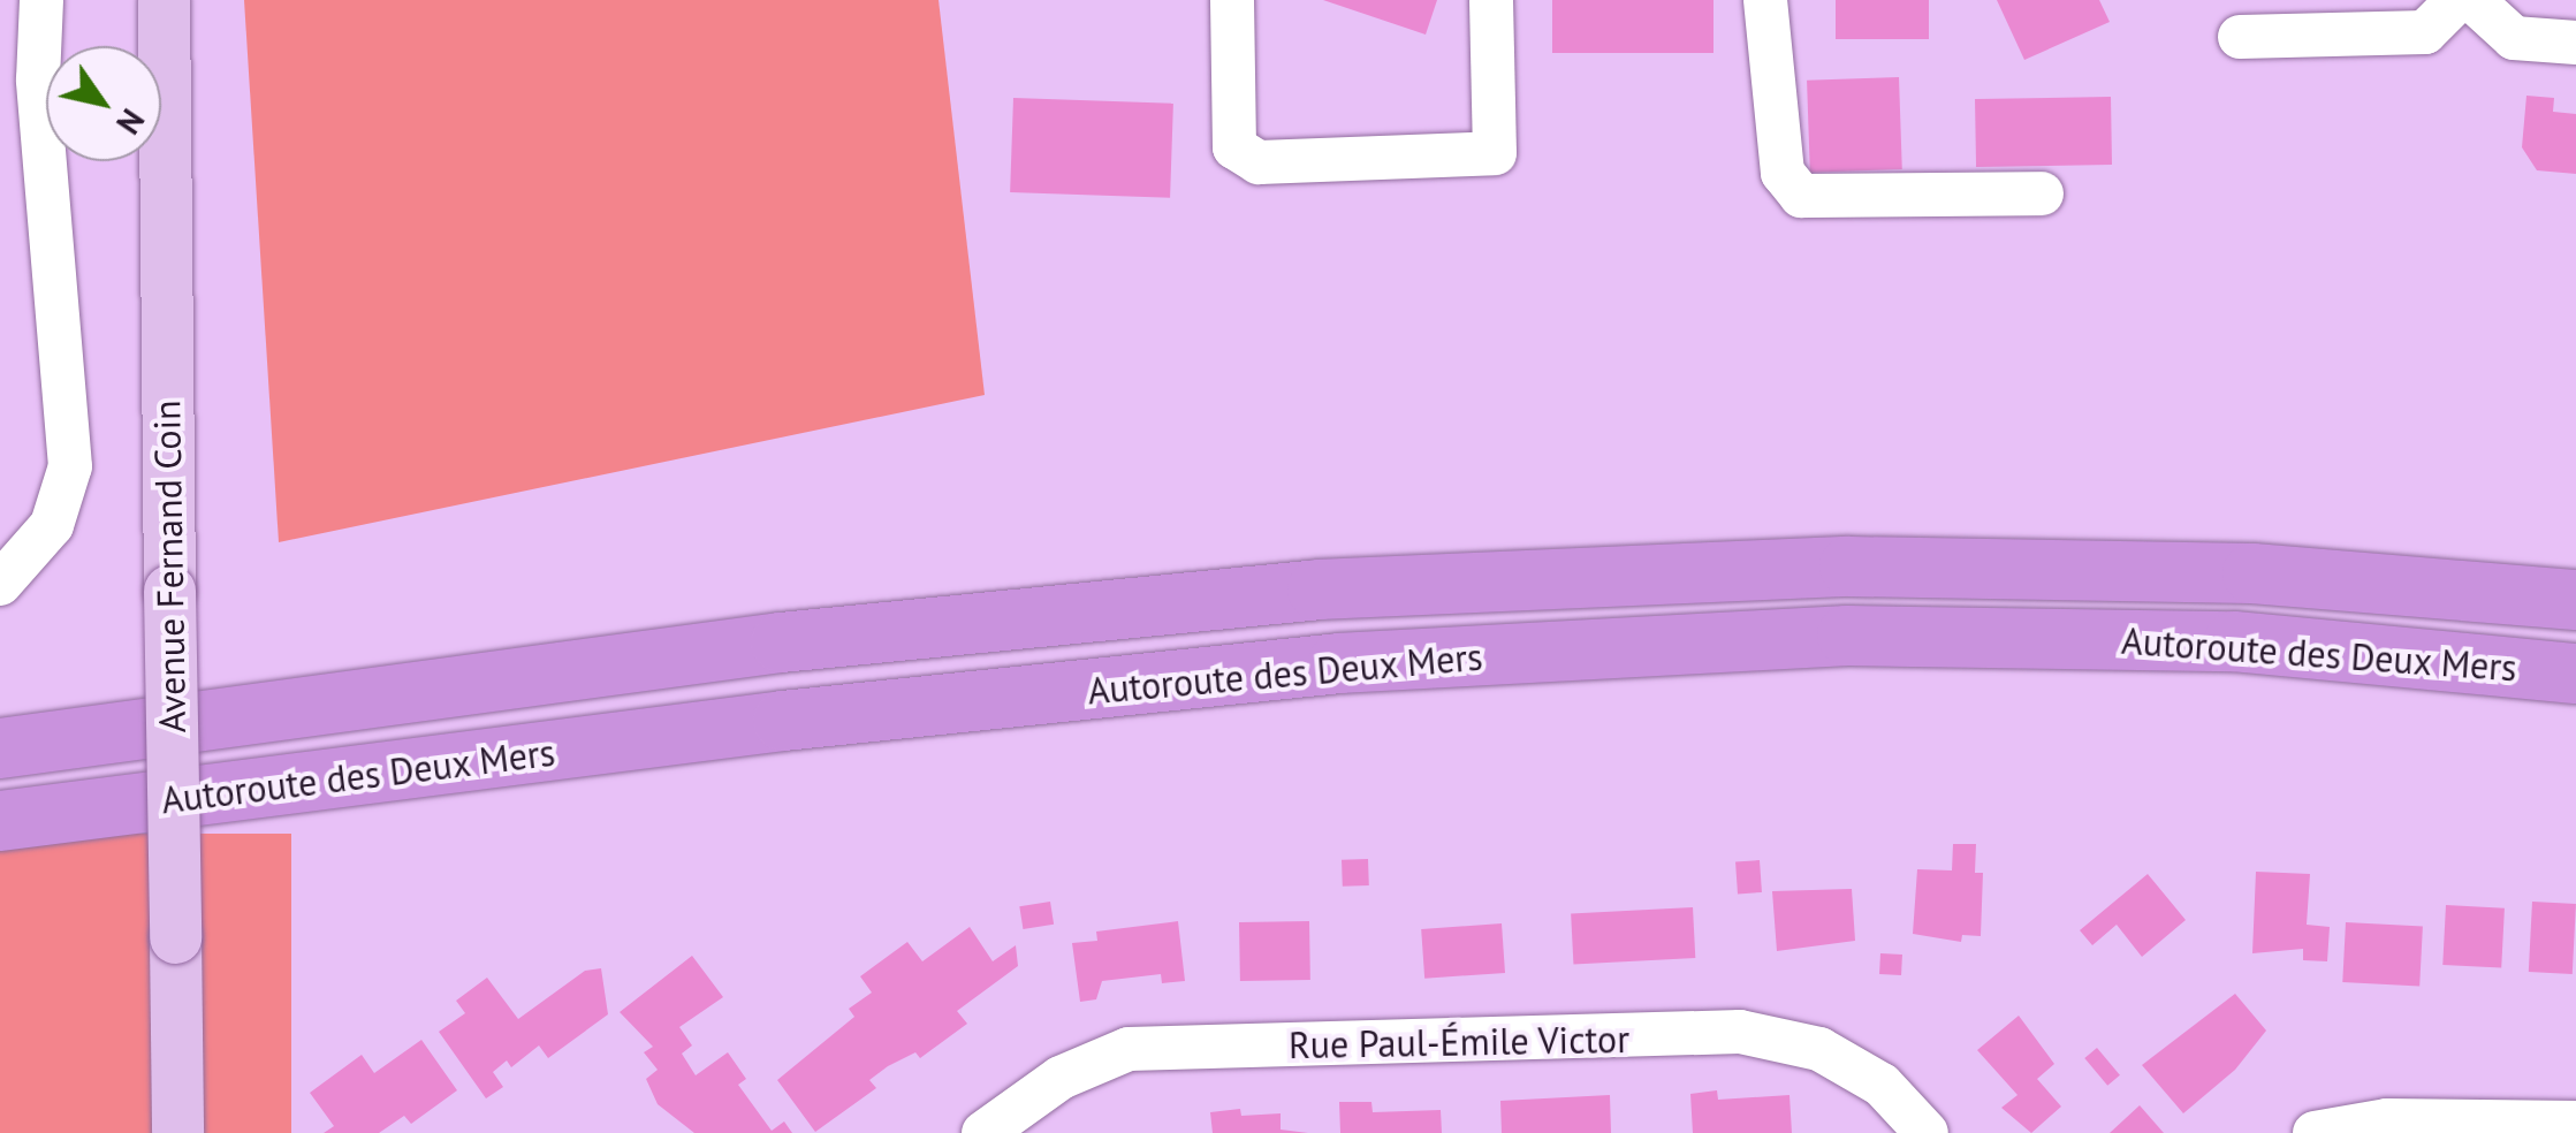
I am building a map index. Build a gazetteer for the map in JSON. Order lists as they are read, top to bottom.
{
  "streets": {
    "highway": ["Autoroute des Deux Mers"],
    "main road": ["Avenue Fernand Coin"],
    "street": ["Rue Paul-Émile Victor"]
  },
  "north": "bottom right"
}
